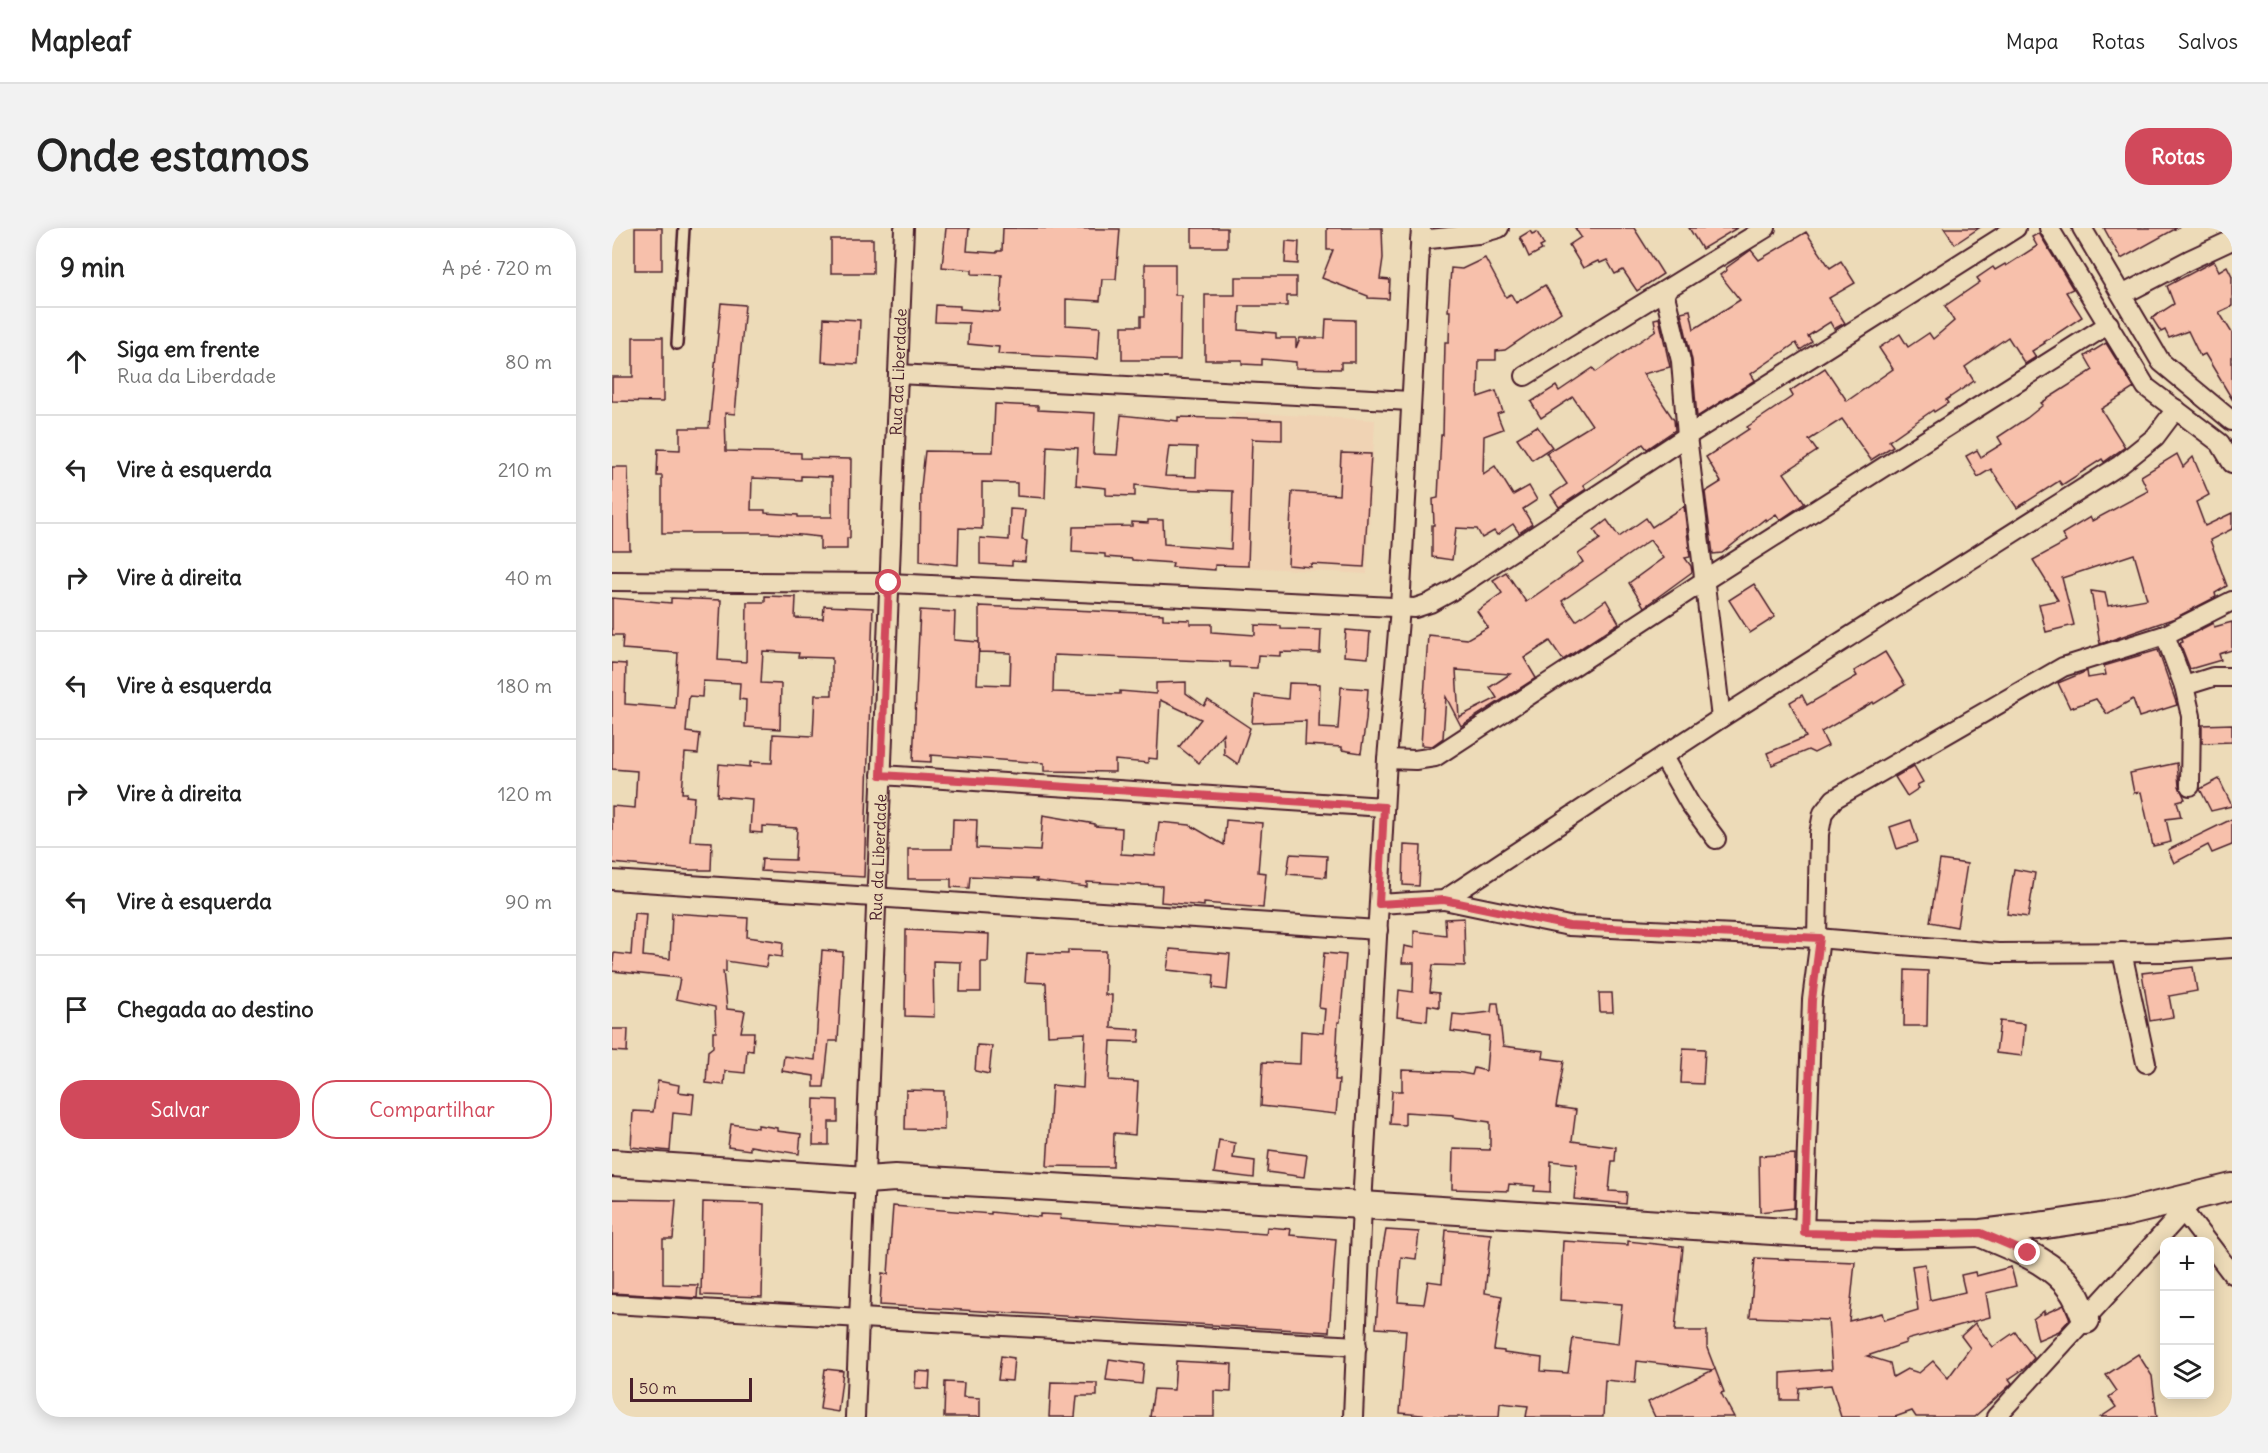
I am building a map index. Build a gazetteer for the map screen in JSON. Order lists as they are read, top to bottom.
{
  "streets": {
    "street": ["Rua da Liberdade"]
  },
  "scale_bar": "50 m",
  "page": {
    "header": "Mapleaf",
    "nav": ["Mapa", "Rotas", "Salvos"],
    "buttons": [
      "Rotas",
      ["Salvar", "Compartilhar"]
    ],
    "title": "Onde estamos",
    "heading": ["9 min", "A pé · 720 m"],
    "list": [
      ["Siga em frente", "Rua da Liberdade", "80 m"],
      ["Vire à esquerda", "210 m"],
      ["Vire à direita", "40 m"],
      ["Vire à esquerda", "180 m"],
      ["Vire à direita", "120 m"],
      ["Vire à esquerda", "90 m"],
      "Chegada ao destino"
    ],
    "map_buttons": ["+", "−"],
    "scale": "50 m"
  }
}
